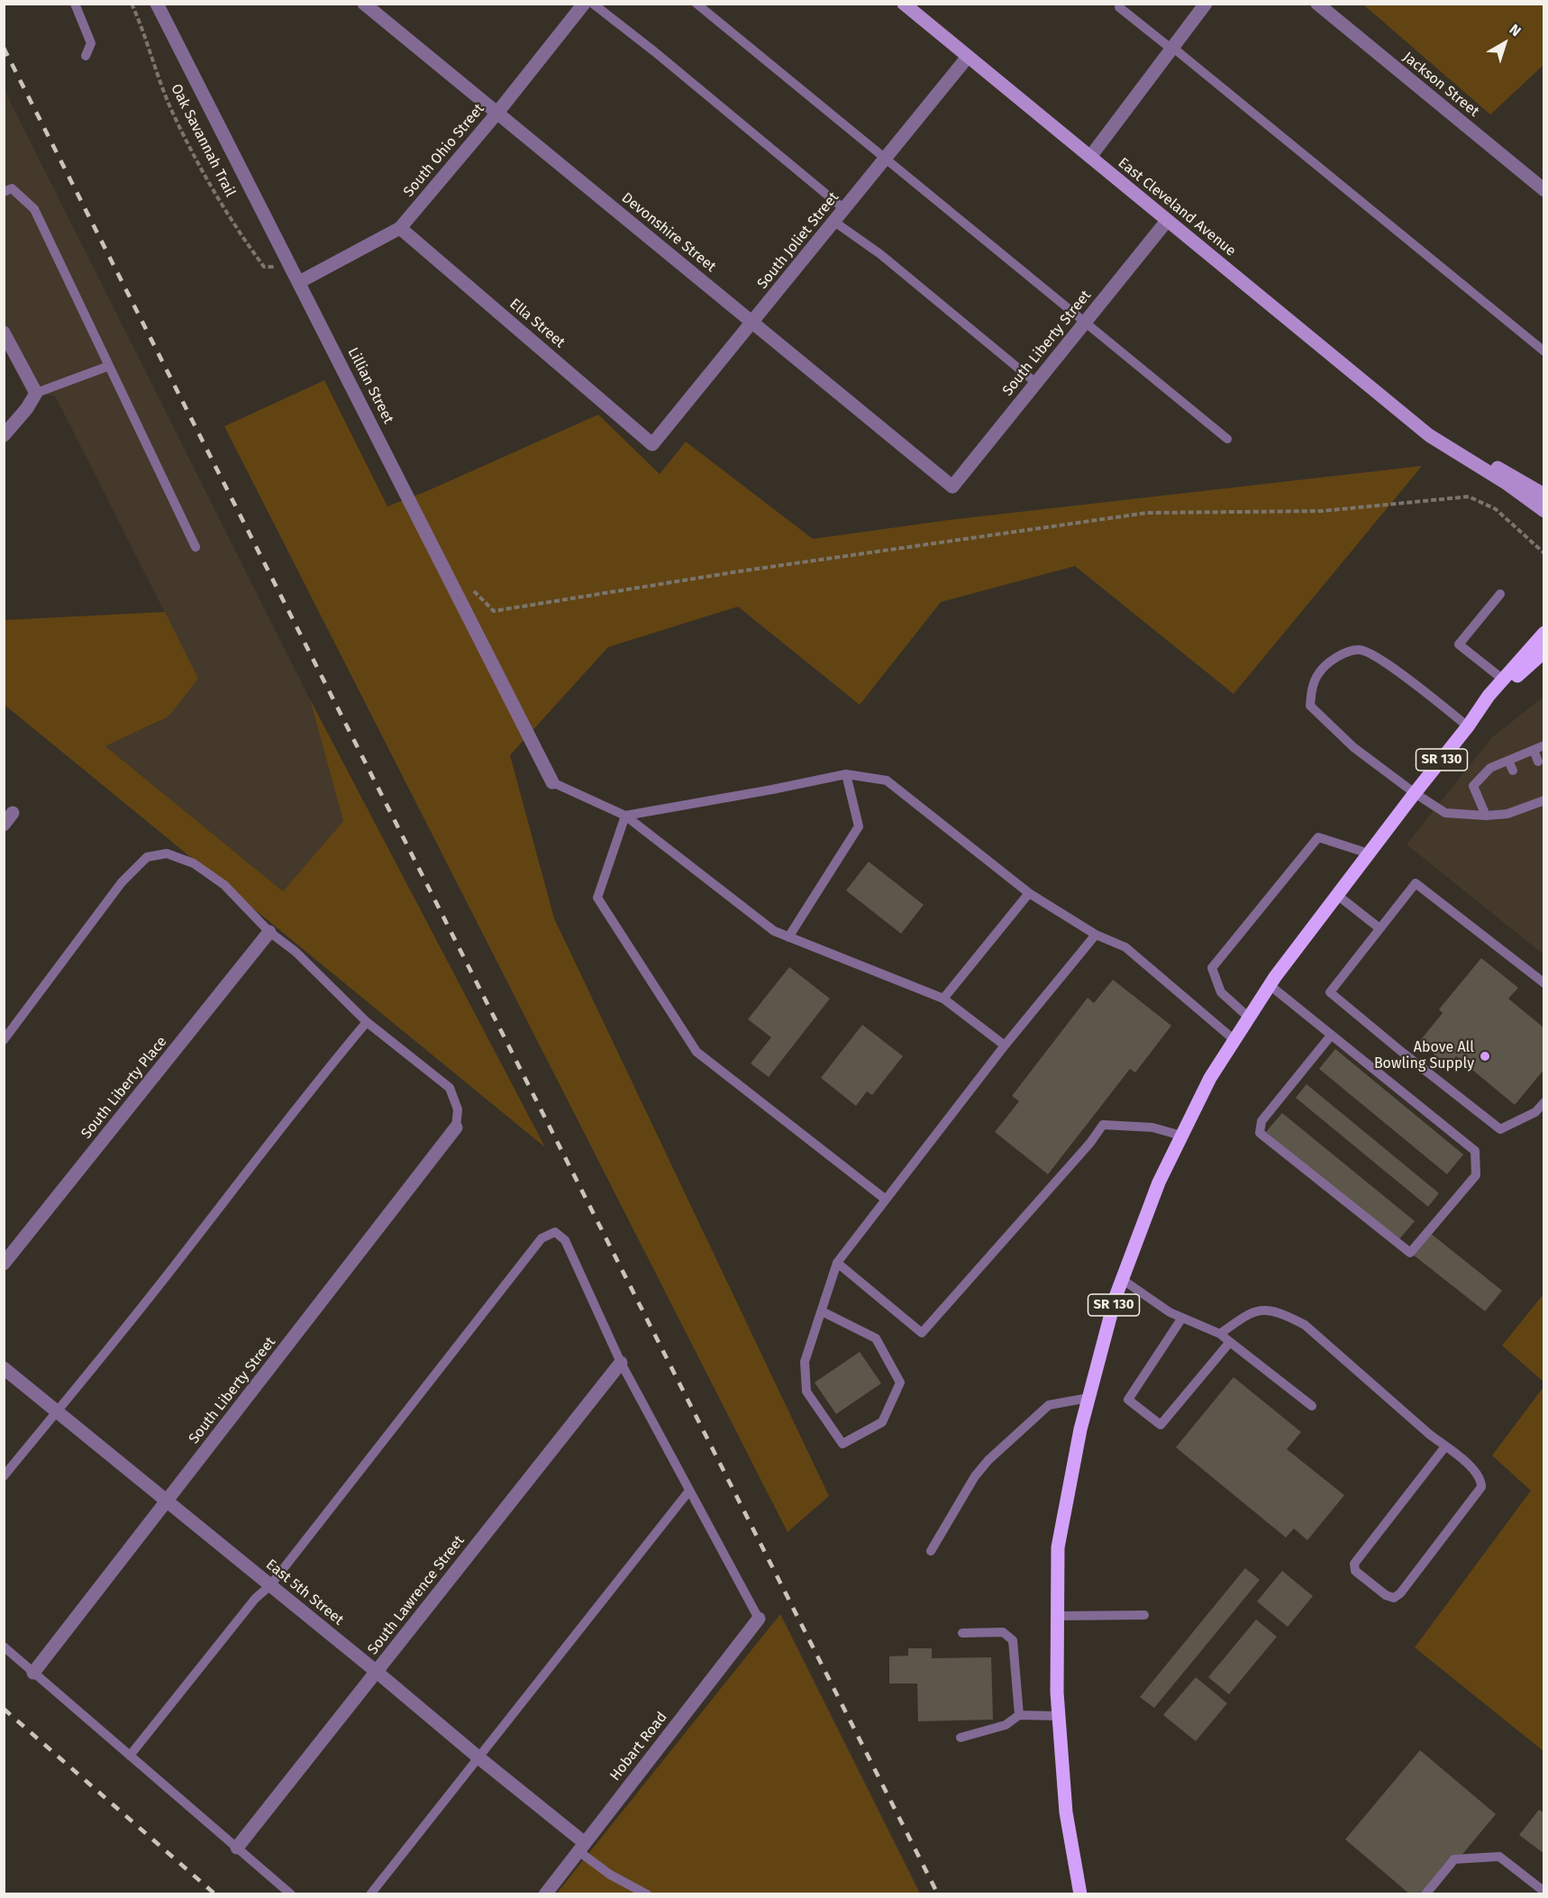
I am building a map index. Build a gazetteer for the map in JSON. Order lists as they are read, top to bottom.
{
  "streets": {
    "main road": ["East Cleveland Avenue", "SR 130"],
    "street": [
      "Jackson Street",
      "South Ohio Street",
      "Devonshire Street",
      "South Joliet Street",
      "Ella Street",
      "South Liberty Street",
      "Lillian Street",
      "South Liberty Place",
      "East 5th Street",
      "South Lawrence Street",
      "Hobart Road"
    ],
    "path": ["Oak Savannah Trail"]
  },
  "crossings": [
    ["South Ohio Street", "Devonshire Street"],
    ["South Ohio Street", "Ella Street"],
    ["South Ohio Street", "Lillian Street"],
    ["East Cleveland Avenue", "South Joliet Street"],
    ["East Cleveland Avenue", "South Liberty Street"],
    ["Devonshire Street", "South Joliet Street"],
    ["Devonshire Street", "South Liberty Street"],
    ["South Joliet Street", "Ella Street"],
    ["South Liberty Street", "East 5th Street"],
    ["East 5th Street", "South Lawrence Street"],
    ["East 5th Street", "Hobart Road"]
  ],
  "places": ["Above All Bowling Supply"],
  "north": "top right"
}
